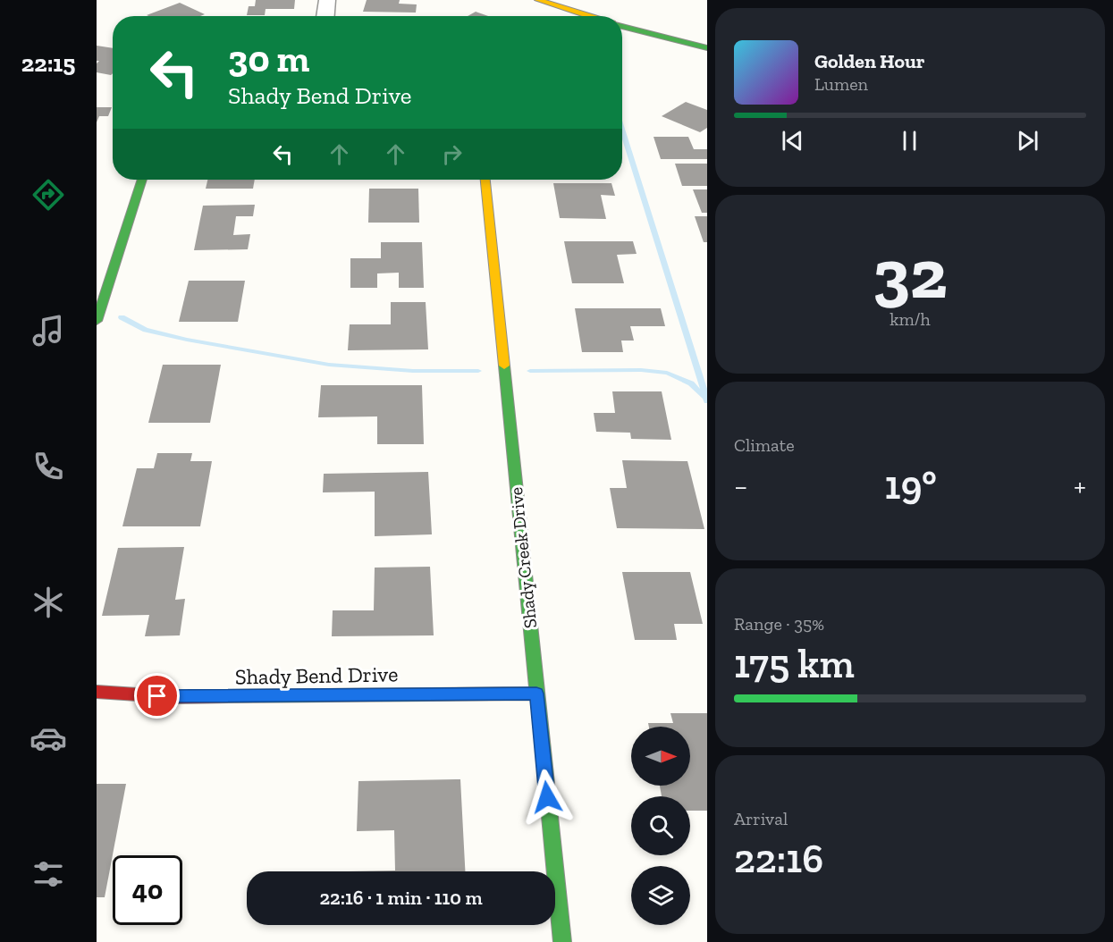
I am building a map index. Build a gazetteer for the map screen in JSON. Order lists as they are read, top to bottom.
{
  "streets": {
    "street": ["Shady Creek Drive", "Shady Bend Drive"]
  },
  "crossings": [
    ["Shady Creek Drive", "Shady Bend Drive"]
  ],
  "north": "right",
  "page": {
    "tabs": "22:15",
    "turn": ["30 m", "Shady Bend Drive"],
    "song": ["Golden Hour", "Lumen"],
    "tile": [
      ["32", "km/h"],
      "Climate",
      ["Range · 35%", "175 km"],
      ["Arrival", "22:16"]
    ],
    "heat": ["−", "19°", "+"],
    "limit": "40",
    "trip": "22:16 · 1 min · 110 m"
  }
}
